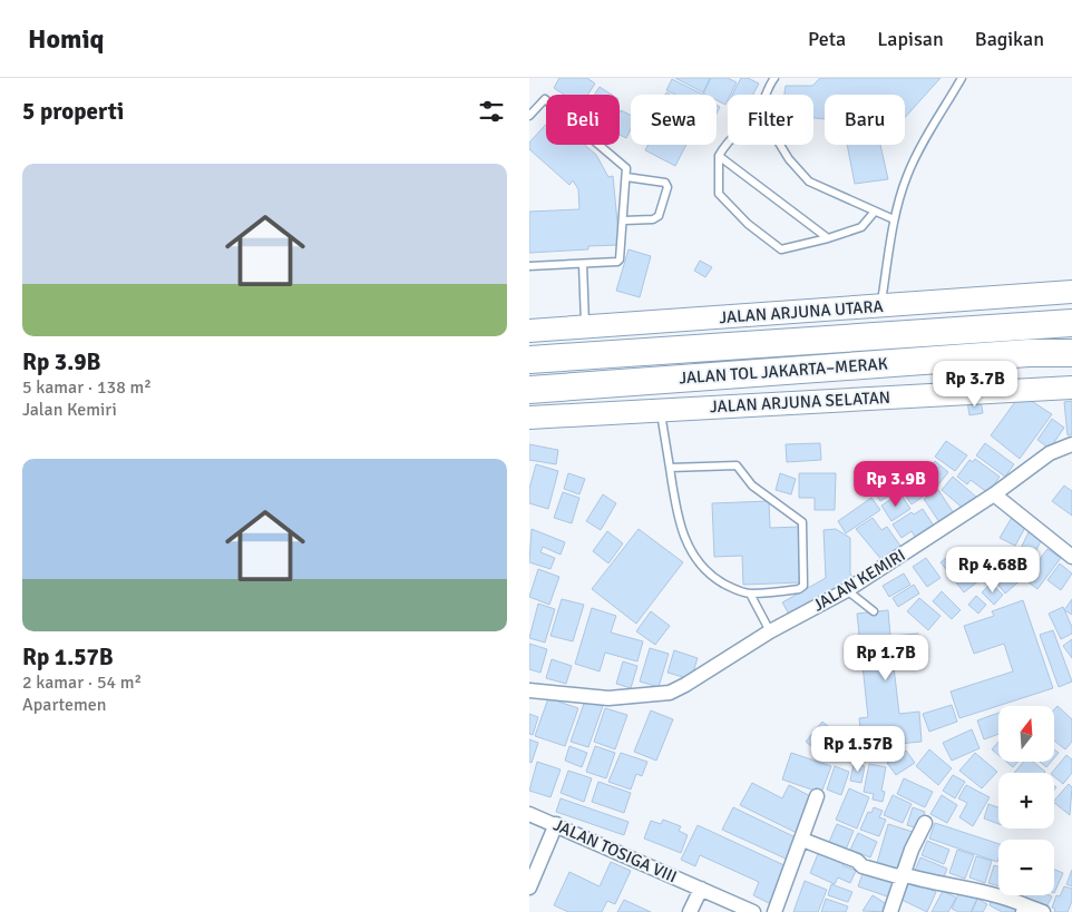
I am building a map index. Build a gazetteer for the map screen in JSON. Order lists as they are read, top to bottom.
{
  "streets": {
    "highway": ["JALAN TOL JAKARTA–MERAK"],
    "main road": ["JALAN ARJUNA UTARA", "JALAN ARJUNA SELATAN"],
    "street": ["JALAN KEMIRI", "JALAN TOSIGA VIII"]
  },
  "north": "top",
  "page": {
    "header": "Homiq",
    "nav": ["Peta", "Lapisan", "Bagikan"],
    "heading": "5 properti",
    "chip": [
      "Beli",
      "Sewa",
      "Filter",
      "Baru"
    ],
    "list": [
      {
        "name": "Rp 3.9B",
        "note": "5 kamar · 138 m² · Jalan Kemiri"
      },
      {
        "name": "Rp 1.57B",
        "note": "2 kamar · 54 m² · Apartemen"
      }
    ],
    "price": [
      "Rp 3.7B",
      "Rp 3.9B",
      "Rp 4.68B",
      "Rp 1.7B",
      "Rp 1.57B"
    ],
    "map_buttons": ["+", "−"]
  }
}
